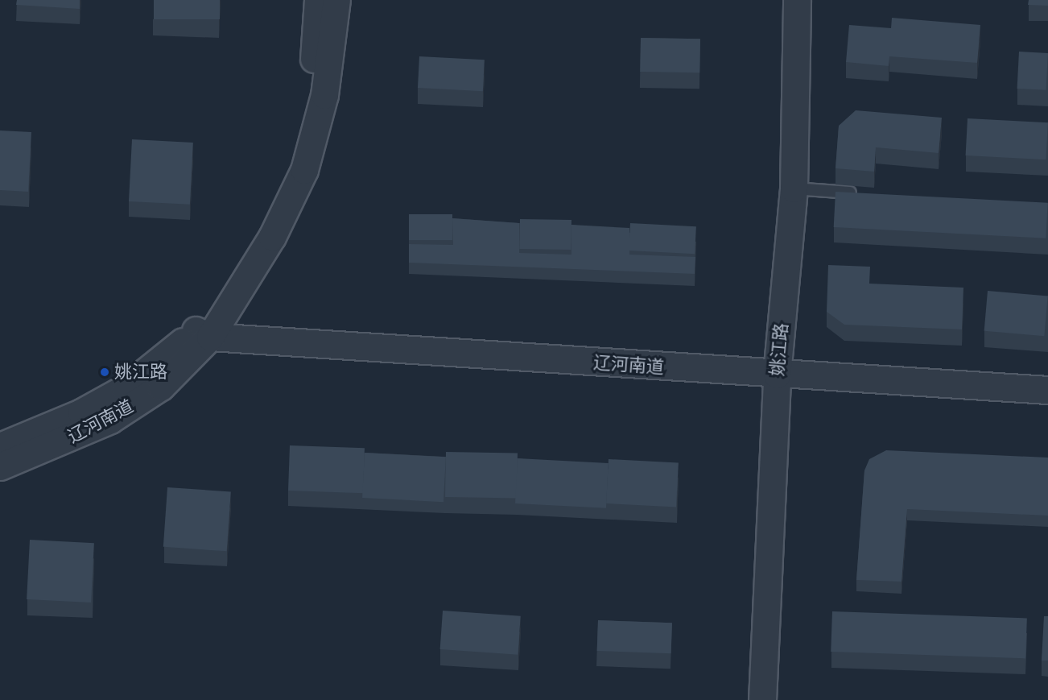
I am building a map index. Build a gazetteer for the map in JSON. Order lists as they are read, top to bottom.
{
  "streets": {
    "street": ["姚江路", "辽河南道"]
  },
  "crossings": [
    ["姚江路", "辽河南道"]
  ],
  "places": ["姚江路"]
}
